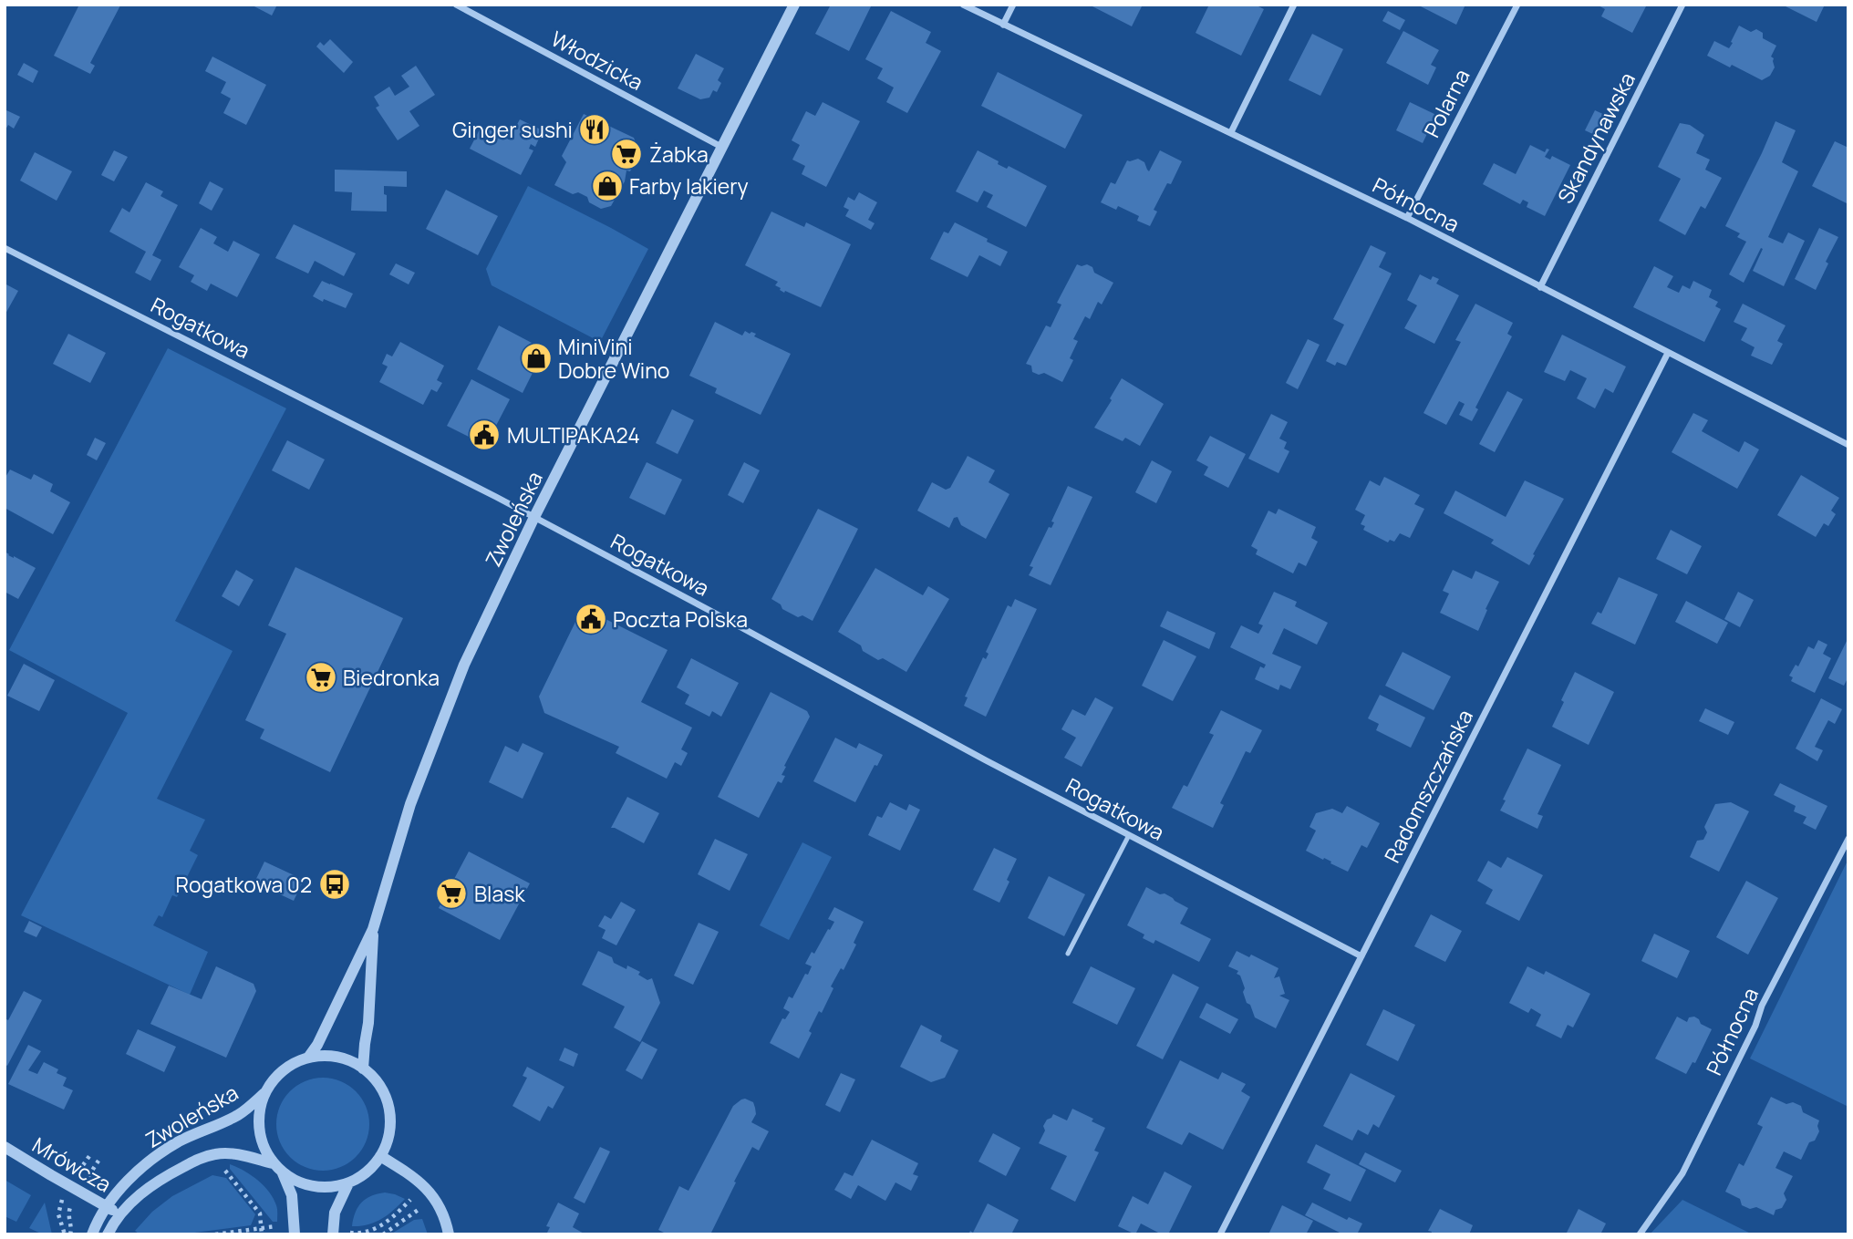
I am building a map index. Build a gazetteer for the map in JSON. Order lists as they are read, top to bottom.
{
  "streets": {
    "street": [
      "Włodzicka",
      "Polarna",
      "Skandynawska",
      "Północna",
      "Rogatkowa",
      "Zwoleńska",
      "Radomszczańska",
      "Mrówcza"
    ]
  },
  "crossings": [
    ["Włodzicka", "Zwoleńska"],
    ["Polarna", "Północna"],
    ["Skandynawska", "Północna"],
    ["Północna", "Radomszczańska"],
    ["Rogatkowa", "Zwoleńska"],
    ["Rogatkowa", "Radomszczańska"],
    ["Zwoleńska", "Mrówcza"]
  ],
  "places": {
    "restaurant": ["Ginger sushi"],
    "supermarket": ["Żabka", "Biedronka", "Blask"],
    "shop": ["Farby lakiery", "MiniVini Dobre Wino"],
    "public building": ["MULTIPAKA24", "Poczta Polska"],
    "bus stop": ["Rogatkowa 02"]
  }
}
